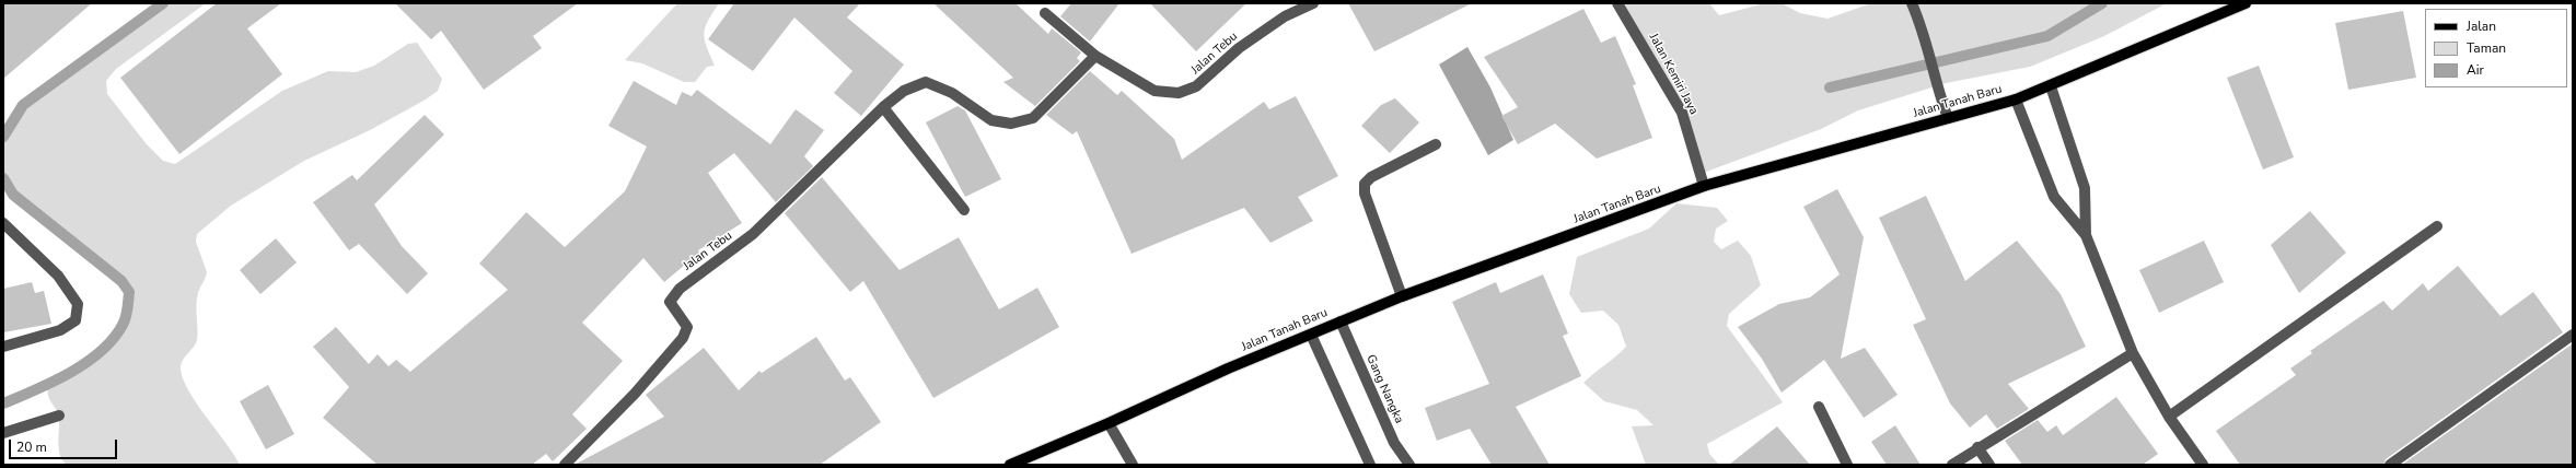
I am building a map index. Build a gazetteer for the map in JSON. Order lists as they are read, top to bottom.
{
  "streets": {
    "main road": ["Jalan Tanah Baru"],
    "street": ["Jalan Tebu", "Jalan Kemiri Jaya", "Gang Nangka"]
  },
  "crossings": [
    ["Jalan Kemiri Jaya", "Jalan Tanah Baru"],
    ["Jalan Tanah Baru", "Gang Nangka"]
  ],
  "legend": ["Jalan", "Taman", "Air"],
  "scale_bar": "20 m"
}
